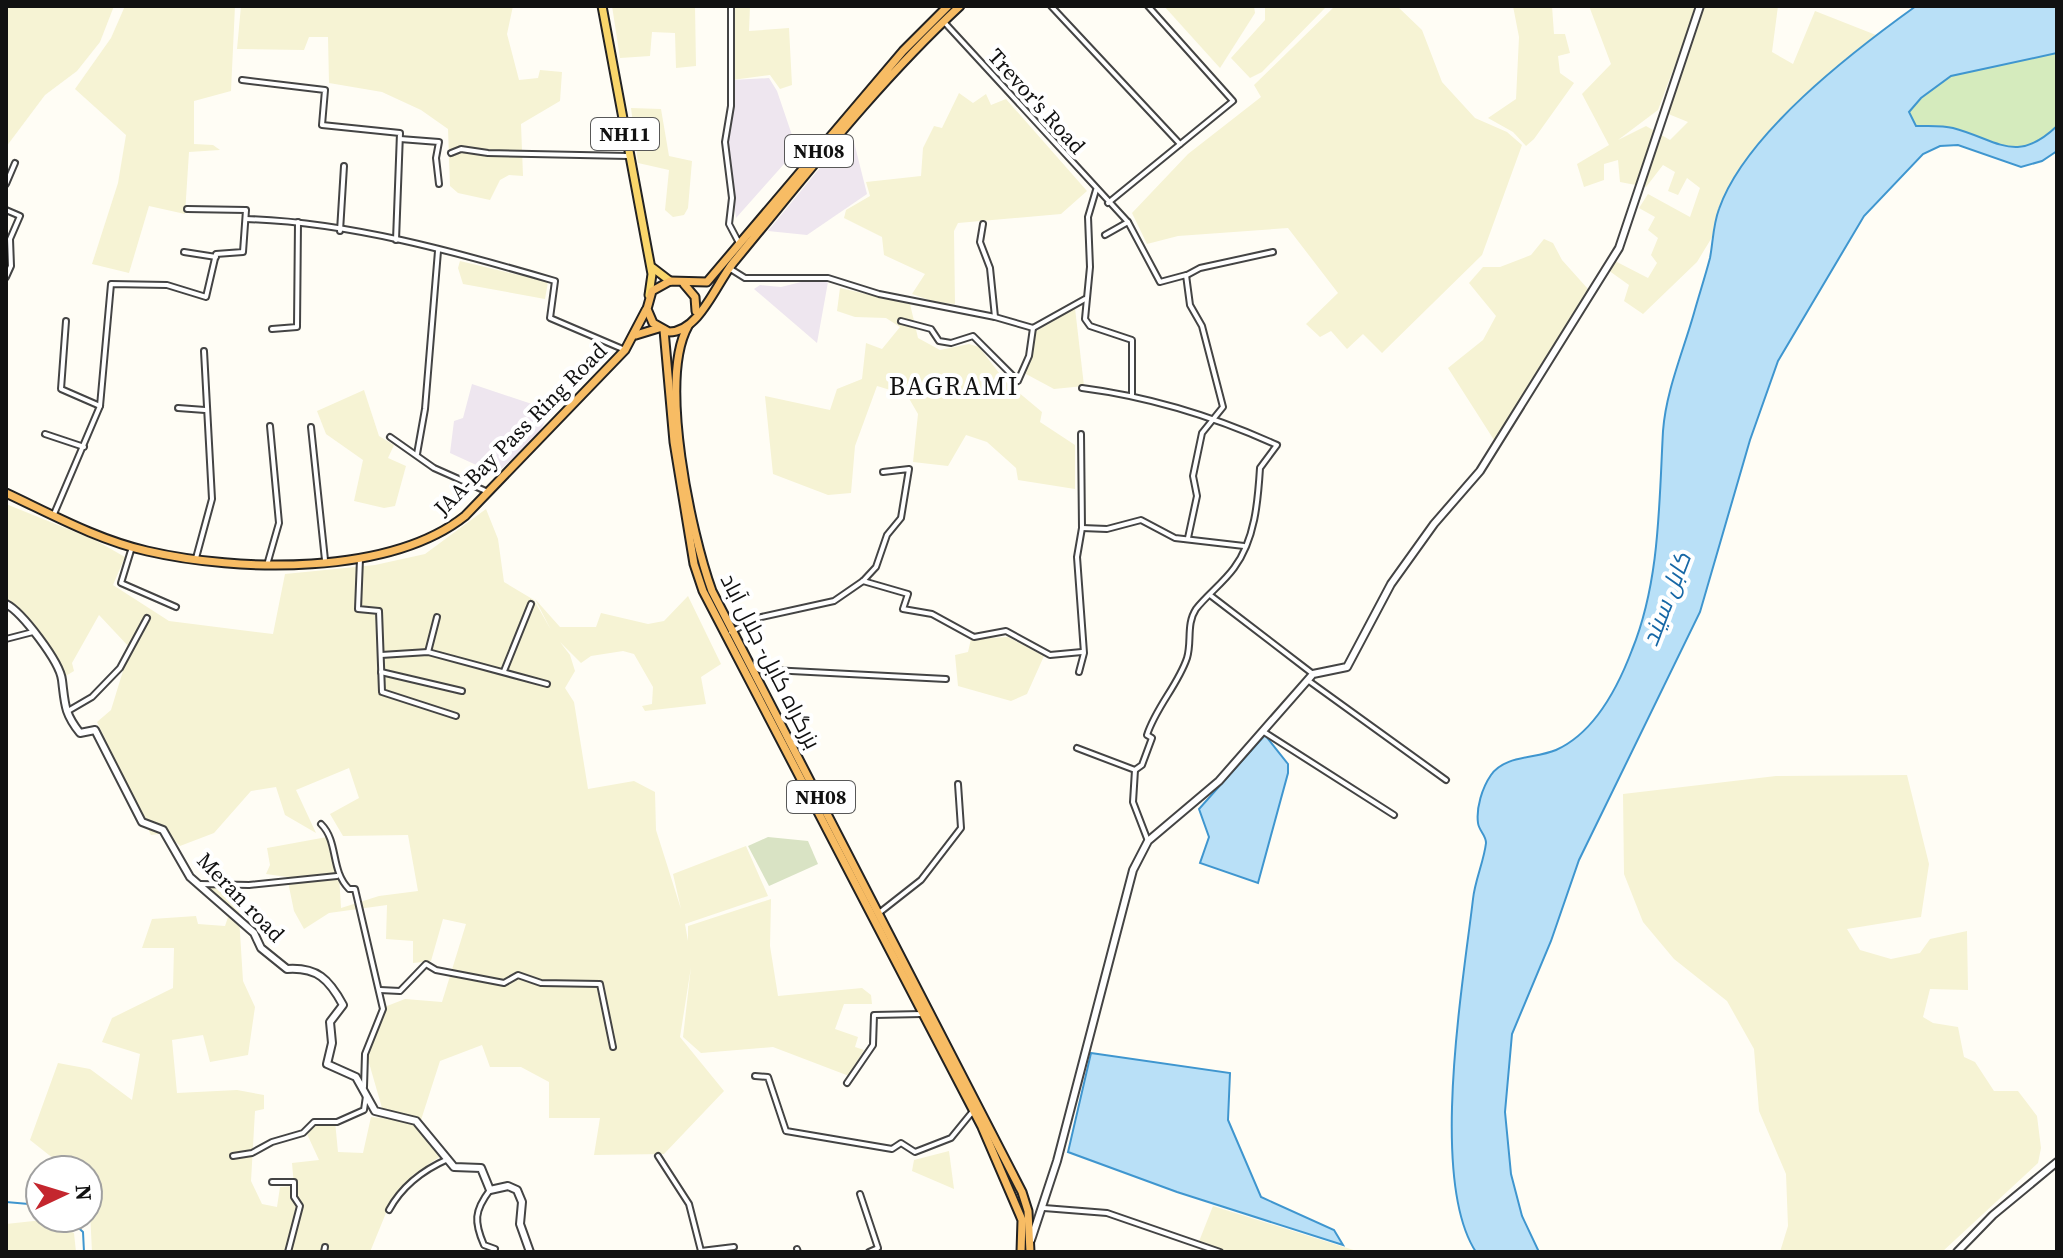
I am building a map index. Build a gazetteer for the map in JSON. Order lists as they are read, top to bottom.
{
  "streets": {
    "highway": ["NH08", "JAA-Bay Pass Ring Road", "بزرگراه کابل- جلال آباد"],
    "main road": ["NH11"],
    "street": ["Trevor's Road", "Meran road"]
  },
  "crossings": [
    ["Trevor's Road", "بزرگراه کابل- جلال آباد"],
    ["NH11", "NH08"],
    ["NH11", "JAA-Bay Pass Ring Road"],
    ["NH11", "بزرگراه کابل- جلال آباد"],
    ["NH08", "JAA-Bay Pass Ring Road"],
    ["NH08", "بزرگراه کابل- جلال آباد"],
    ["JAA-Bay Pass Ring Road", "بزرگراه کابل- جلال آباد"]
  ],
  "districts": ["BAGRAMI"],
  "water": ["کابل سيند"],
  "north": "right"
}
